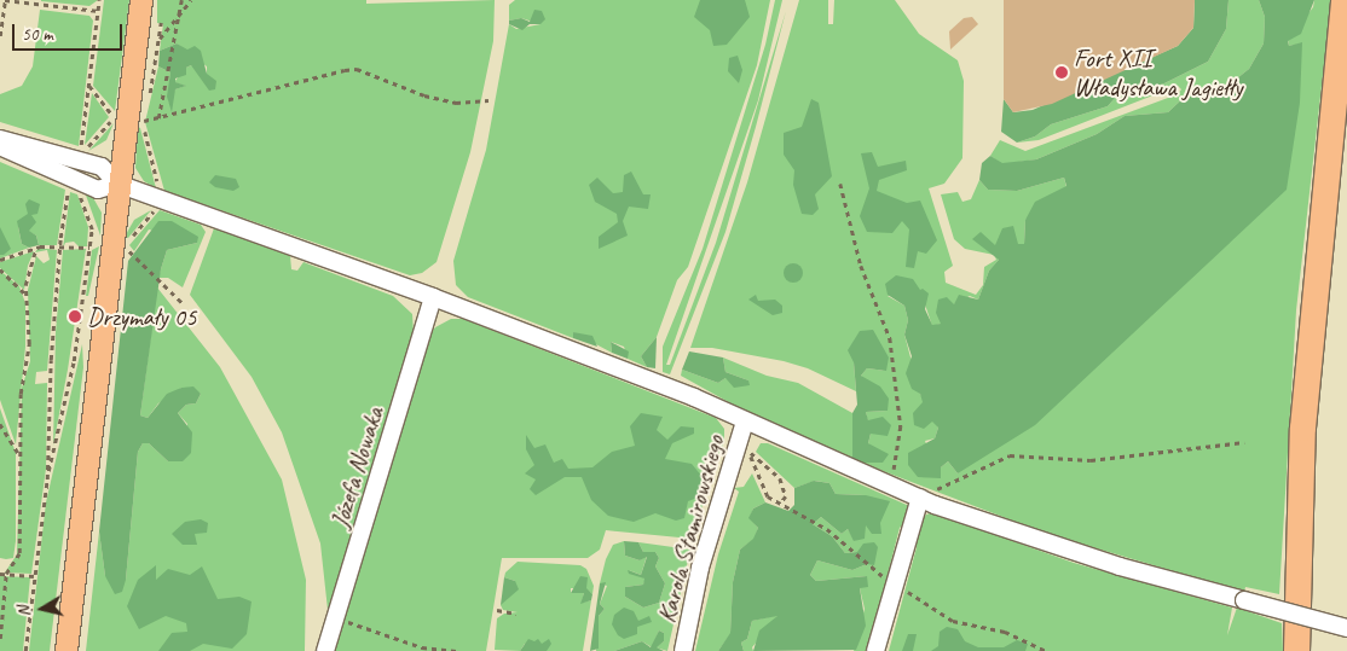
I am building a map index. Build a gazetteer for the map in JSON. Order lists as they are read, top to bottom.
{
  "streets": {
    "street": ["Józefa Nowaka", "Karola Stamirowskiego"]
  },
  "places": ["Fort XII Władysława Jagiełły", "Drzymały 05"],
  "scale_bar": "50 m",
  "north": "left"
}
